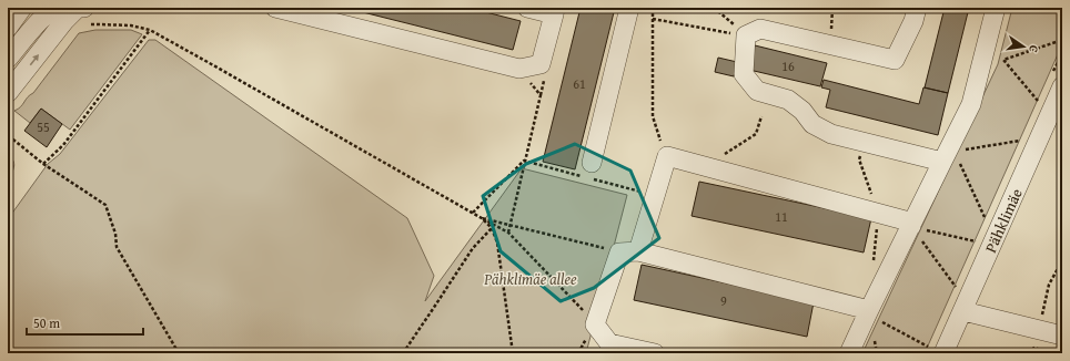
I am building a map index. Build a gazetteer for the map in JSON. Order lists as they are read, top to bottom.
{
  "streets": {
    "street": ["Pähklimäe"]
  },
  "parks": ["Pähklimäe allee"],
  "house_numbers": [
    "16",
    "61",
    "55",
    "11",
    "9"
  ],
  "scale_bar": "50 m",
  "north": "right"
}
